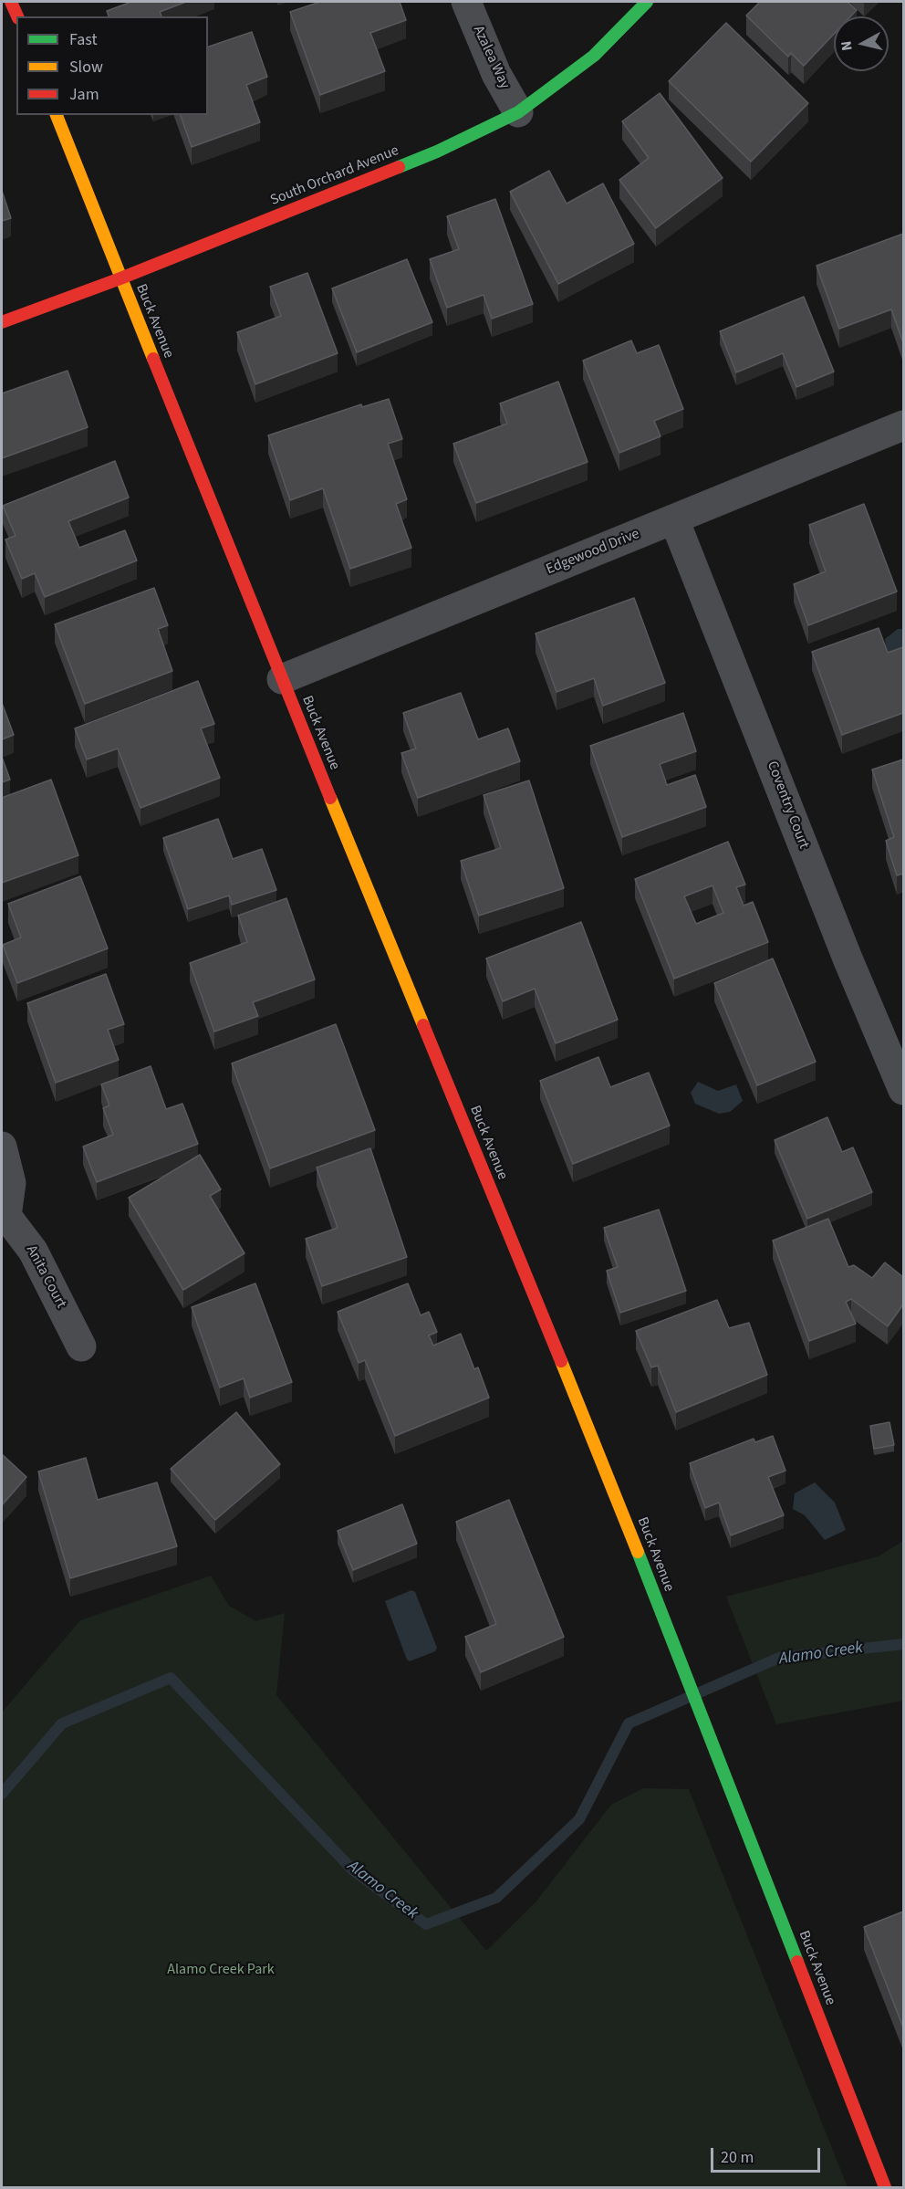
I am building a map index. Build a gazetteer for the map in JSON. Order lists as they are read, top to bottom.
{
  "streets": {
    "street": [
      "Azalea Way",
      "South Orchard Avenue",
      "Buck Avenue",
      "Edgewood Drive",
      "Coventry Court",
      "Anita Court"
    ]
  },
  "crossings": [
    ["Azalea Way", "South Orchard Avenue"],
    ["South Orchard Avenue", "Buck Avenue"],
    ["Buck Avenue", "Edgewood Drive"],
    ["Edgewood Drive", "Coventry Court"]
  ],
  "water": ["Alamo Creek"],
  "parks": ["Alamo Creek Park"],
  "legend": ["Fast", "Slow", "Jam"],
  "scale_bar": "20 m",
  "north": "left"
}
